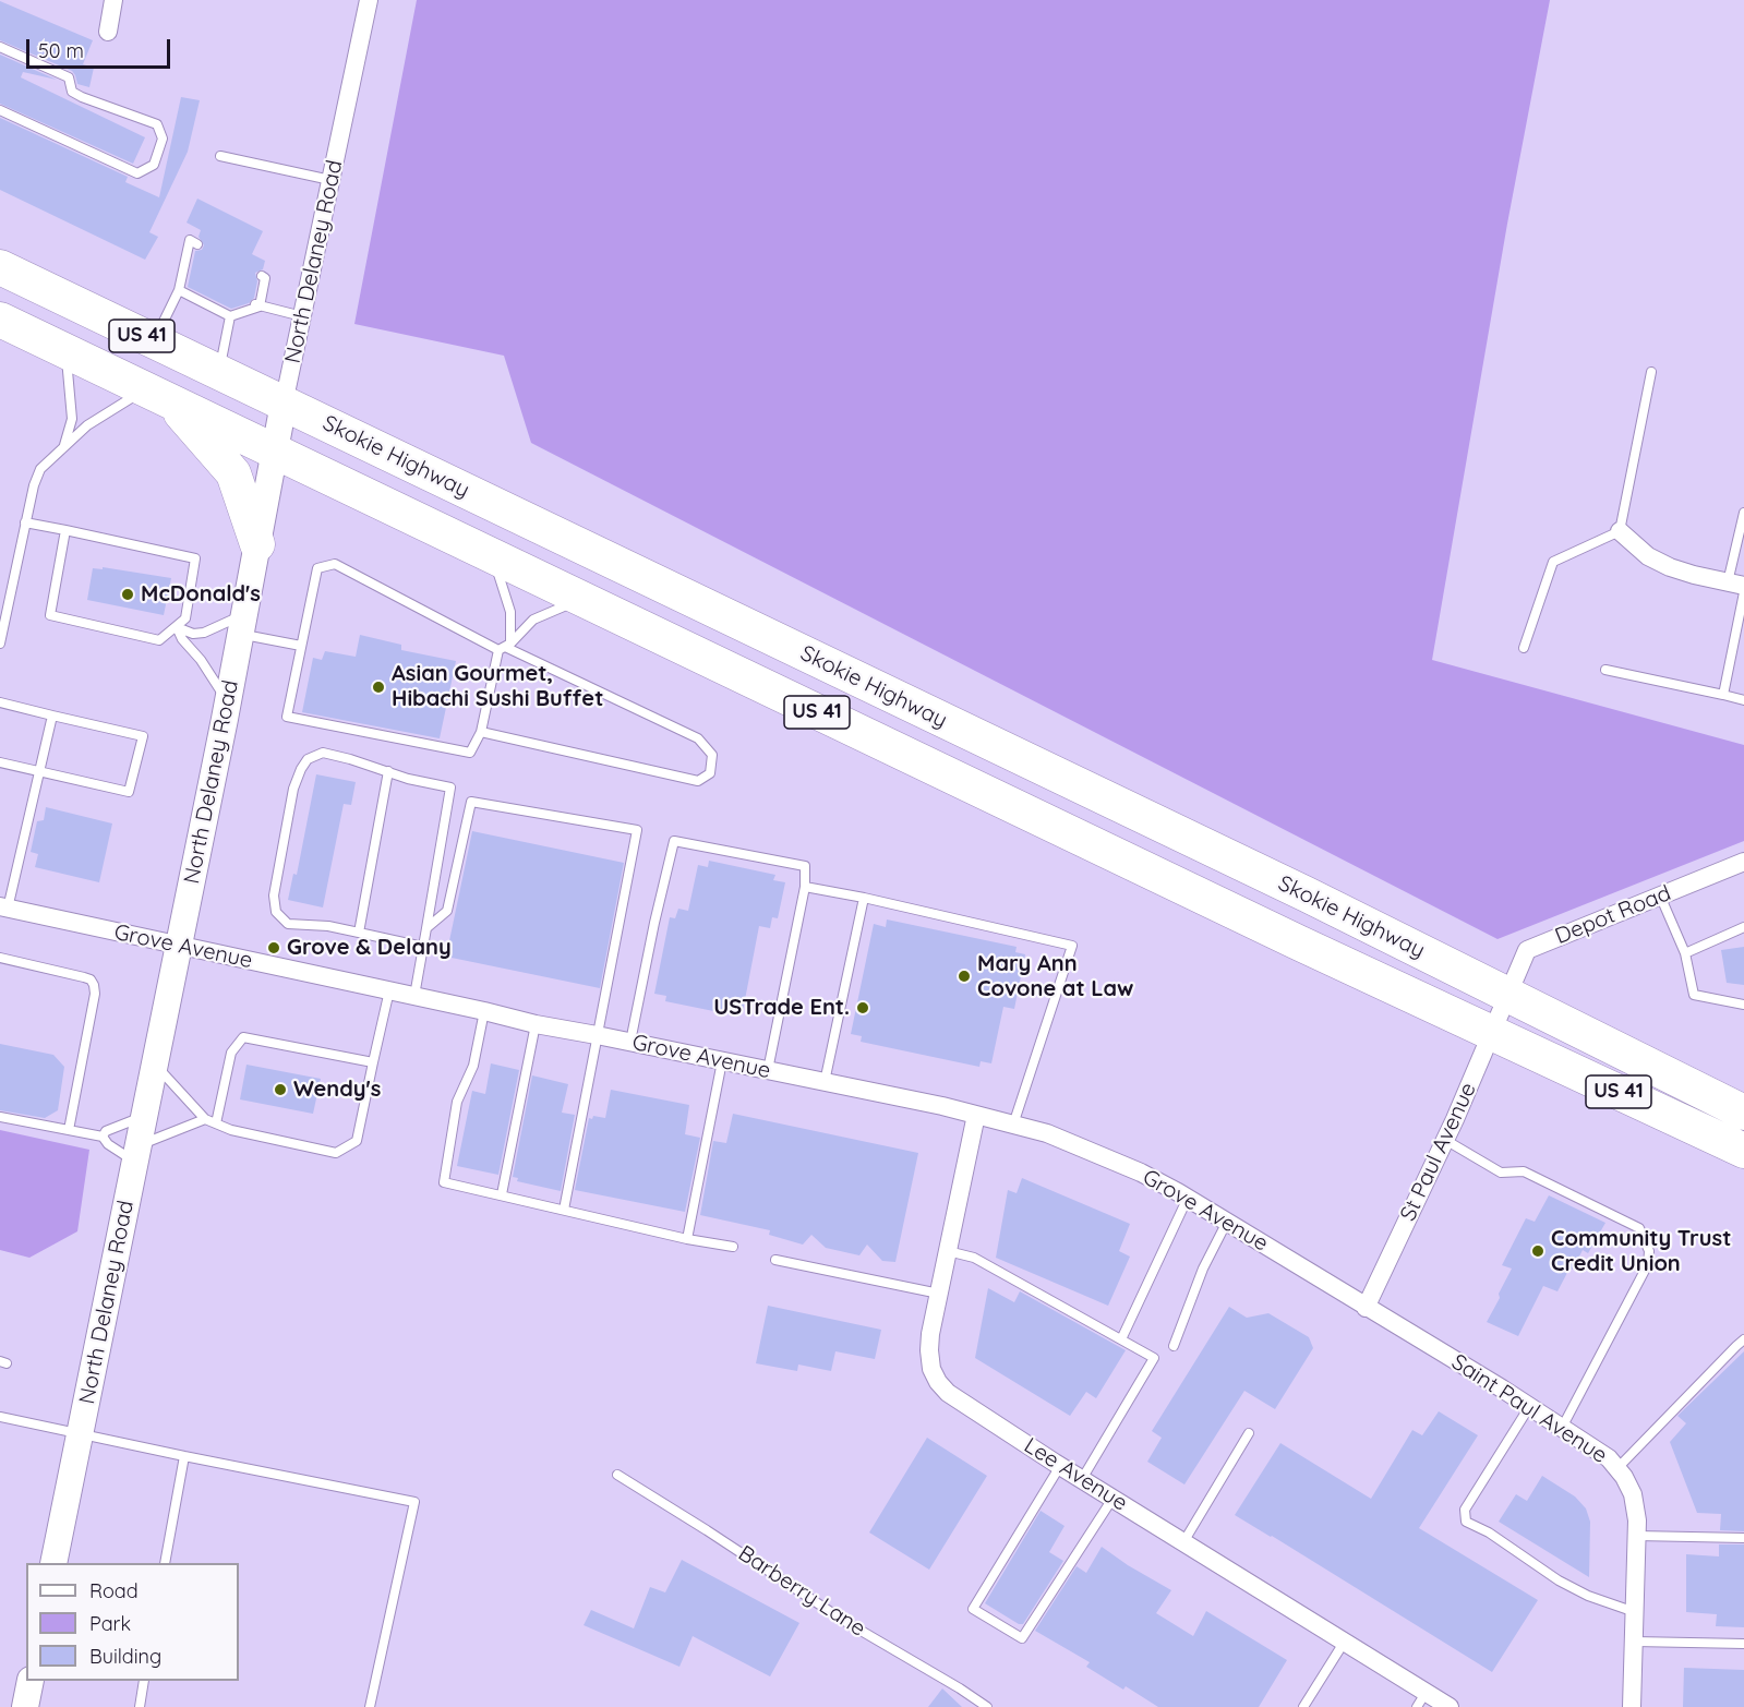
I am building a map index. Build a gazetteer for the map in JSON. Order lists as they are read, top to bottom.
{
  "streets": {
    "highway": ["US 41", "Skokie Highway"],
    "street": [
      "North Delaney Road",
      "Depot Road",
      "Grove Avenue",
      "St Paul Avenue",
      "Saint Paul Avenue",
      "Lee Avenue"
    ],
    "lane": ["Barberry Lane"]
  },
  "crossings": [
    ["North Delaney Road", "Skokie Highway"],
    ["North Delaney Road", "Grove Avenue"],
    ["Skokie Highway", "Depot Road"],
    ["Skokie Highway", "St Paul Avenue"],
    ["Depot Road", "St Paul Avenue"],
    ["Grove Avenue", "St Paul Avenue"],
    ["Grove Avenue", "Saint Paul Avenue"],
    ["Grove Avenue", "Lee Avenue"],
    ["St Paul Avenue", "Saint Paul Avenue"]
  ],
  "places": [
    "McDonald's",
    "Asian Gourmet, Hibachi Sushi Buffet",
    "Grove & Delany",
    "Mary Ann Covone at Law",
    "USTrade Ent.",
    "Wendy's",
    "Community Trust Credit Union"
  ],
  "legend": ["Road", "Park", "Building"],
  "scale_bar": "50 m"
}
